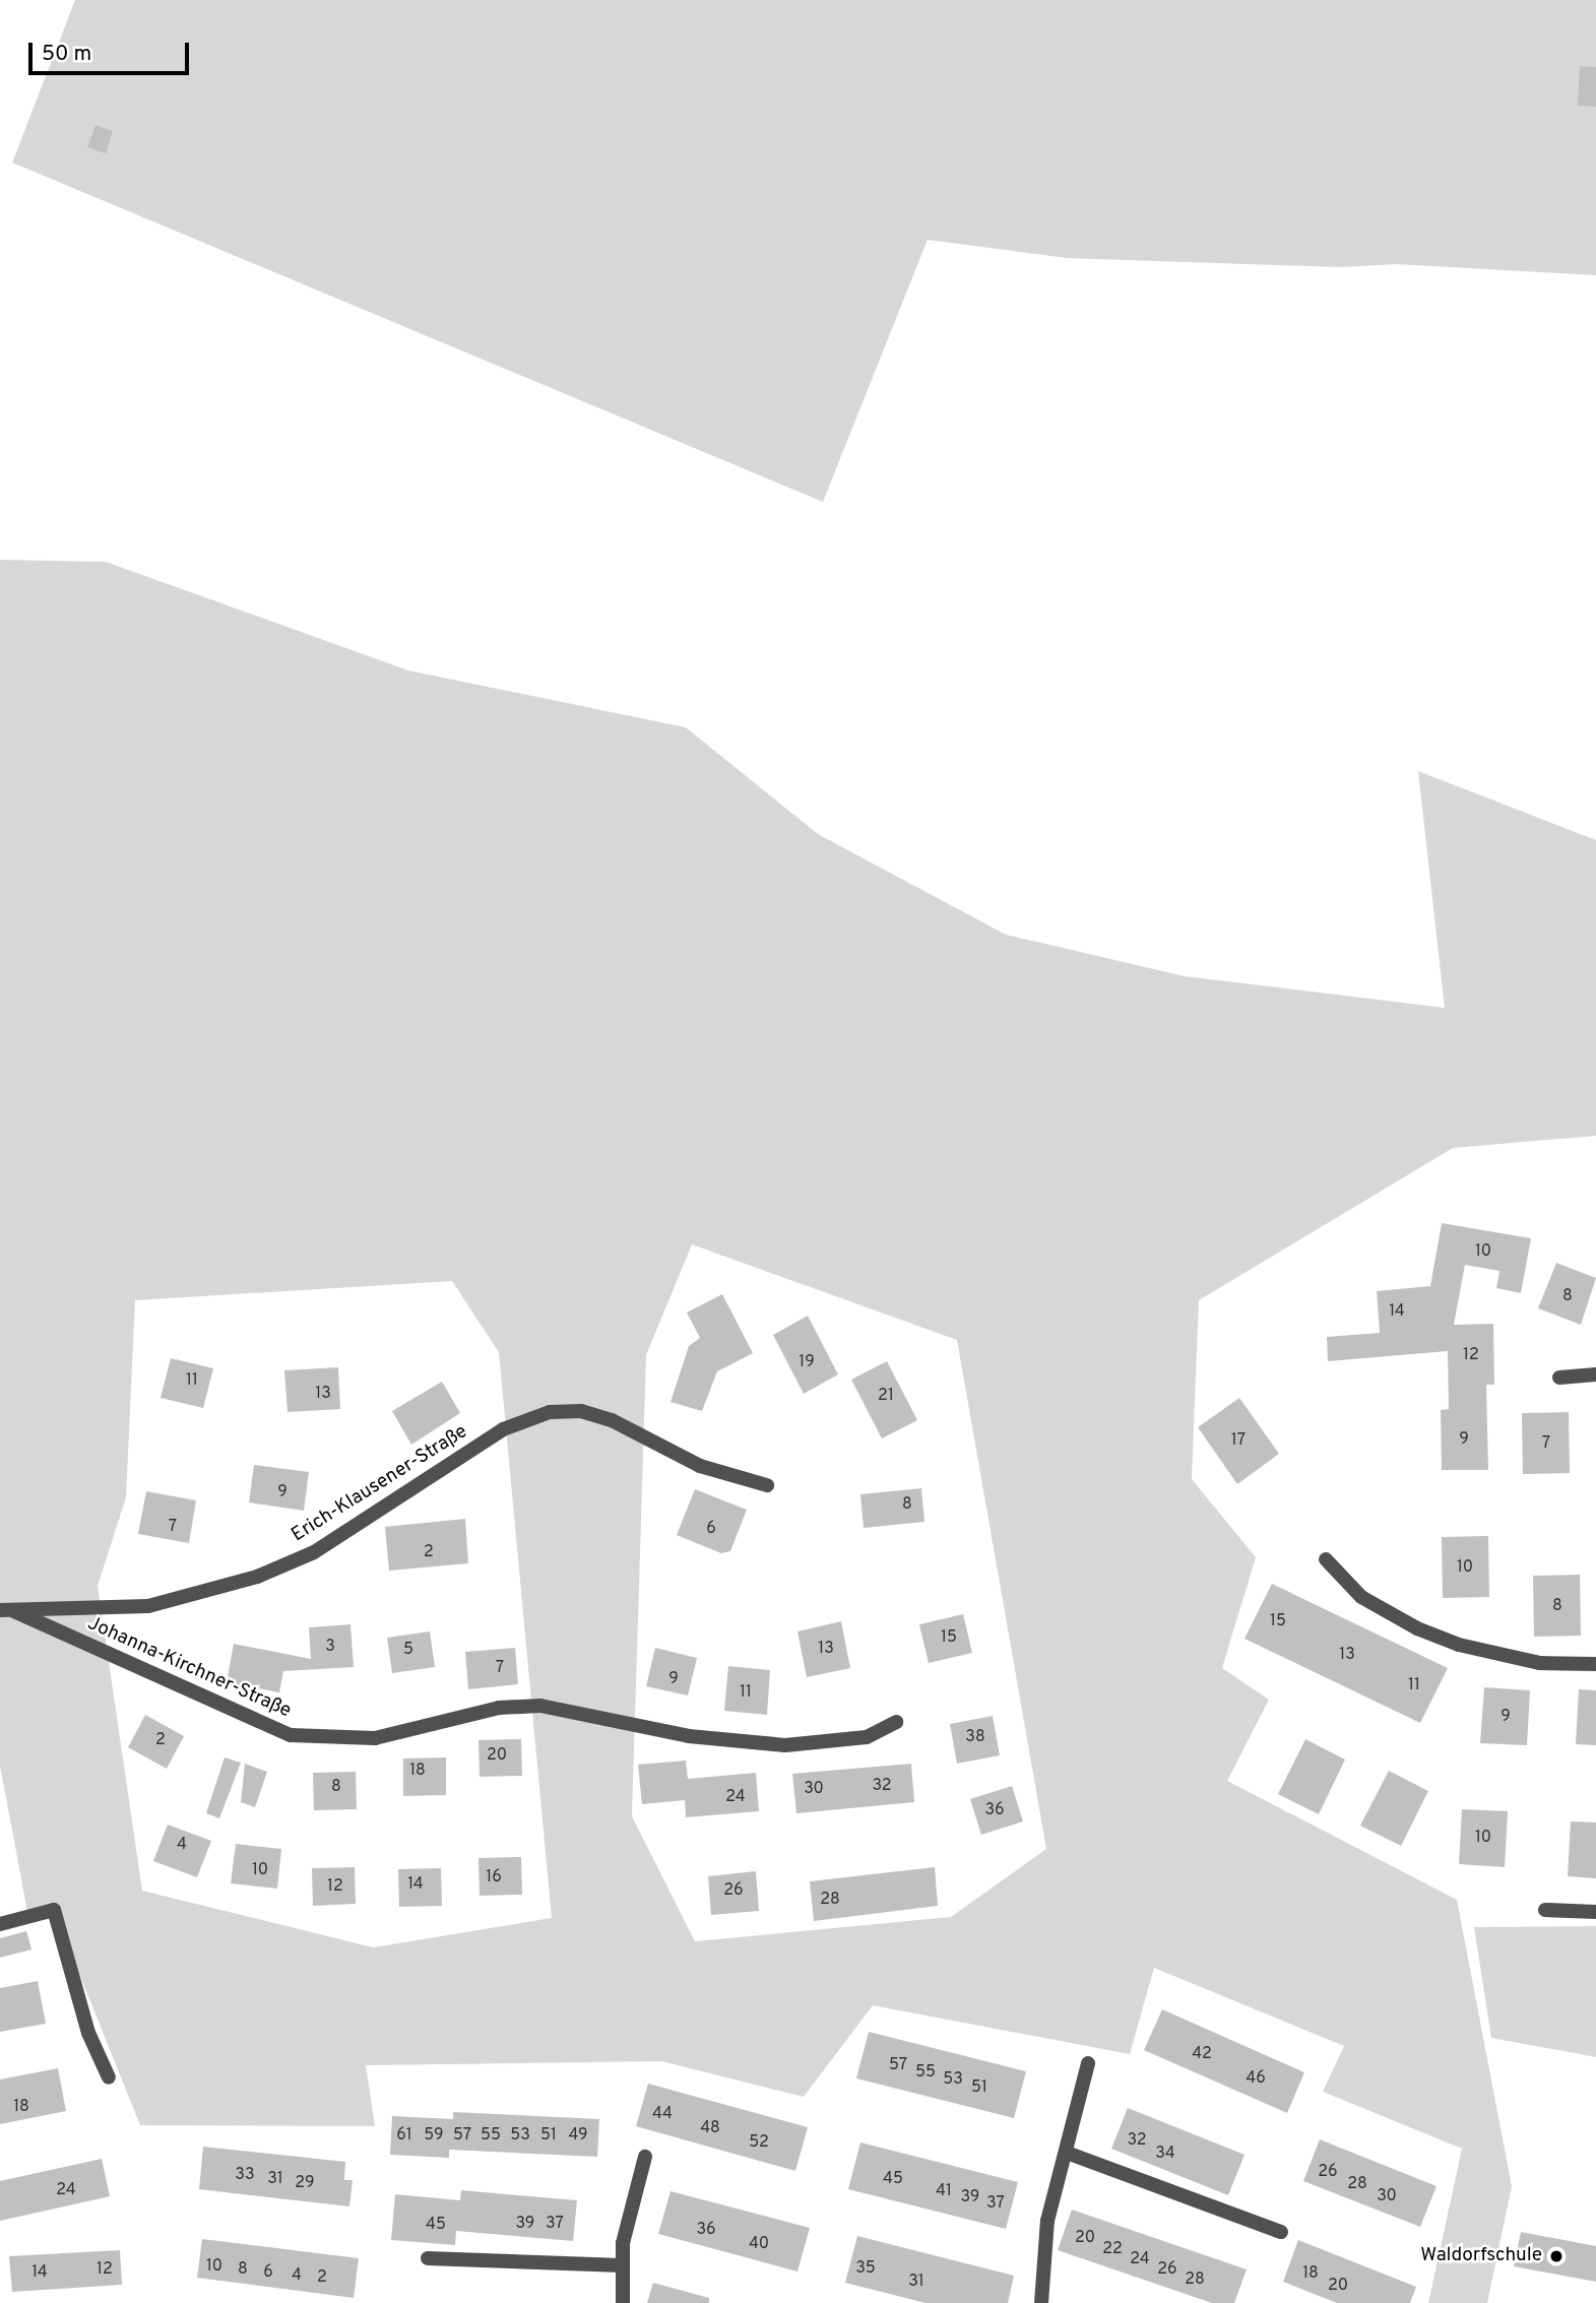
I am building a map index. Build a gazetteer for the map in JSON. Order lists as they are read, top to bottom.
{
  "streets": {
    "street": ["Erich-Klausener-Straße", "Johanna-Kirchner-Straße"]
  },
  "crossings": [
    ["Erich-Klausener-Straße", "Johanna-Kirchner-Straße"]
  ],
  "places": ["Waldorfschule"],
  "house_numbers": [
    "10",
    "8",
    "14",
    "12",
    "19",
    "11",
    "13",
    "21",
    "9",
    "17",
    "7",
    "9",
    "8",
    "7",
    "6",
    "2",
    "10",
    "8",
    "15",
    "15",
    "3",
    "13",
    "5",
    "13",
    "7",
    "9",
    "11",
    "11",
    "9",
    "38",
    "2",
    "20",
    "18",
    "32",
    "8",
    "30",
    "24",
    "36",
    "10",
    "4",
    "10",
    "16",
    "14",
    "12",
    "26",
    "28",
    "42",
    "57",
    "55",
    "46",
    "53",
    "51",
    "18",
    "44",
    "48",
    "61",
    "59",
    "57",
    "55",
    "53",
    "51",
    "49",
    "32",
    "52",
    "34",
    "26",
    "33",
    "31",
    "45",
    "29",
    "28",
    "24",
    "41",
    "30",
    "39",
    "37",
    "39",
    "37",
    "45",
    "36",
    "20",
    "40",
    "22",
    "24",
    "10",
    "35",
    "12",
    "8",
    "26",
    "14",
    "6",
    "18",
    "4",
    "2",
    "28",
    "31",
    "20"
  ],
  "scale_bar": "50 m"
}
